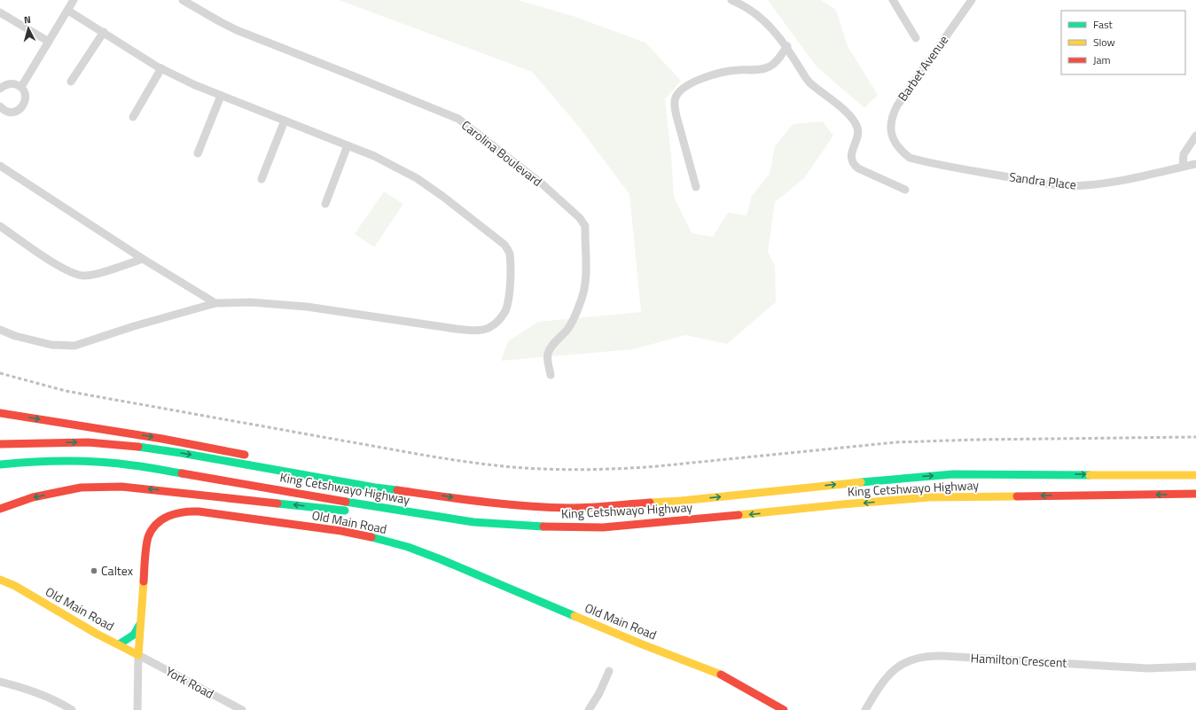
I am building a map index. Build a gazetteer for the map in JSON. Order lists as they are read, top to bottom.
{
  "streets": {
    "main road": ["King Cetshwayo Highway", "Old Main Road"],
    "street": [
      "Barbet Avenue",
      "Carolina Boulevard",
      "Sandra Place",
      "Hamilton Crescent",
      "York Road"
    ]
  },
  "crossings": [
    ["Barbet Avenue", "Sandra Place"],
    ["Old Main Road", "York Road"]
  ],
  "places": ["Caltex"],
  "legend": ["Fast", "Slow", "Jam"],
  "north": "top"
}
